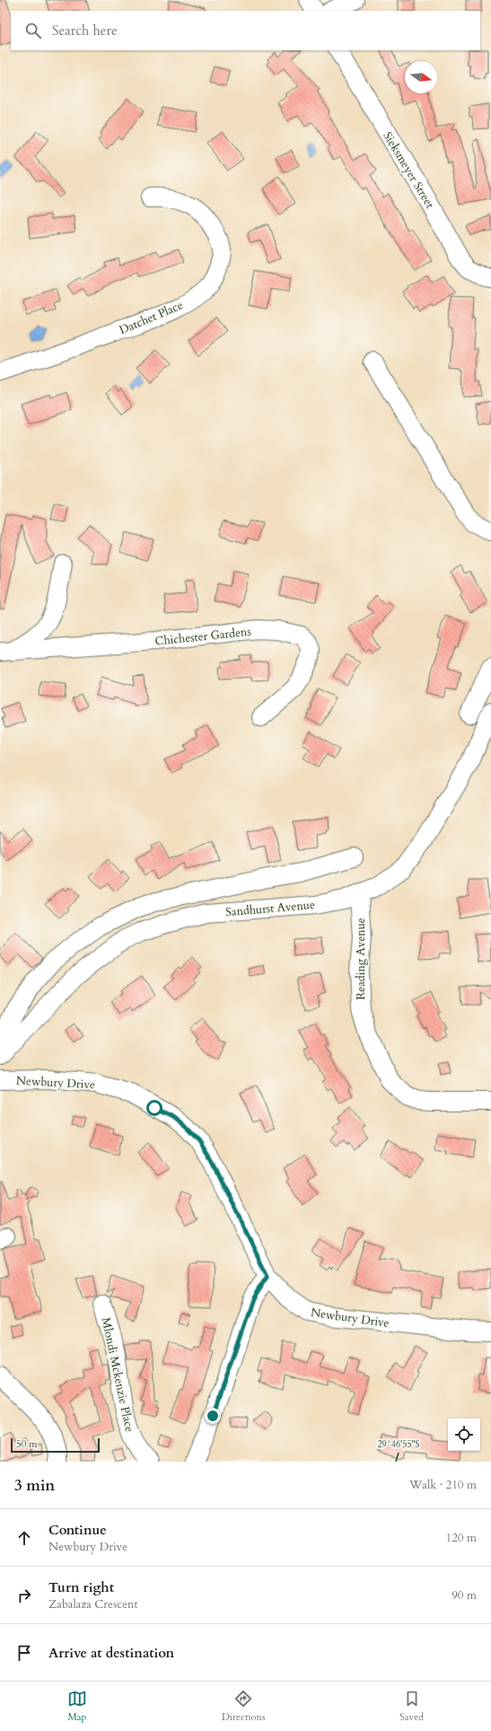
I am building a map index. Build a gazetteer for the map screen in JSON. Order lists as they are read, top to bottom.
{
  "streets": {
    "street": [
      "Sieksmeyer Street",
      "Datchet Place",
      "Chichester Gardens",
      "Sandhurst Avenue",
      "Reading Avenue",
      "Newbury Drive",
      "Mlondi Mckenzie Place"
    ]
  },
  "crossings": [
    ["Sandhurst Avenue", "Reading Avenue"]
  ],
  "scale_bar": "50 m",
  "north": "right",
  "page": {
    "search": "Search here",
    "scale": "50 m",
    "heading": ["3 min", "Walk · 210 m"],
    "list": [
      ["Continue", "Newbury Drive", "120 m"],
      ["Turn right", "Zabalaza Crescent", "90 m"],
      "Arrive at destination"
    ],
    "nav": ["Map", "Directions", "Saved"]
  },
  "coordinates": ["29°46'55\"S"]
}
